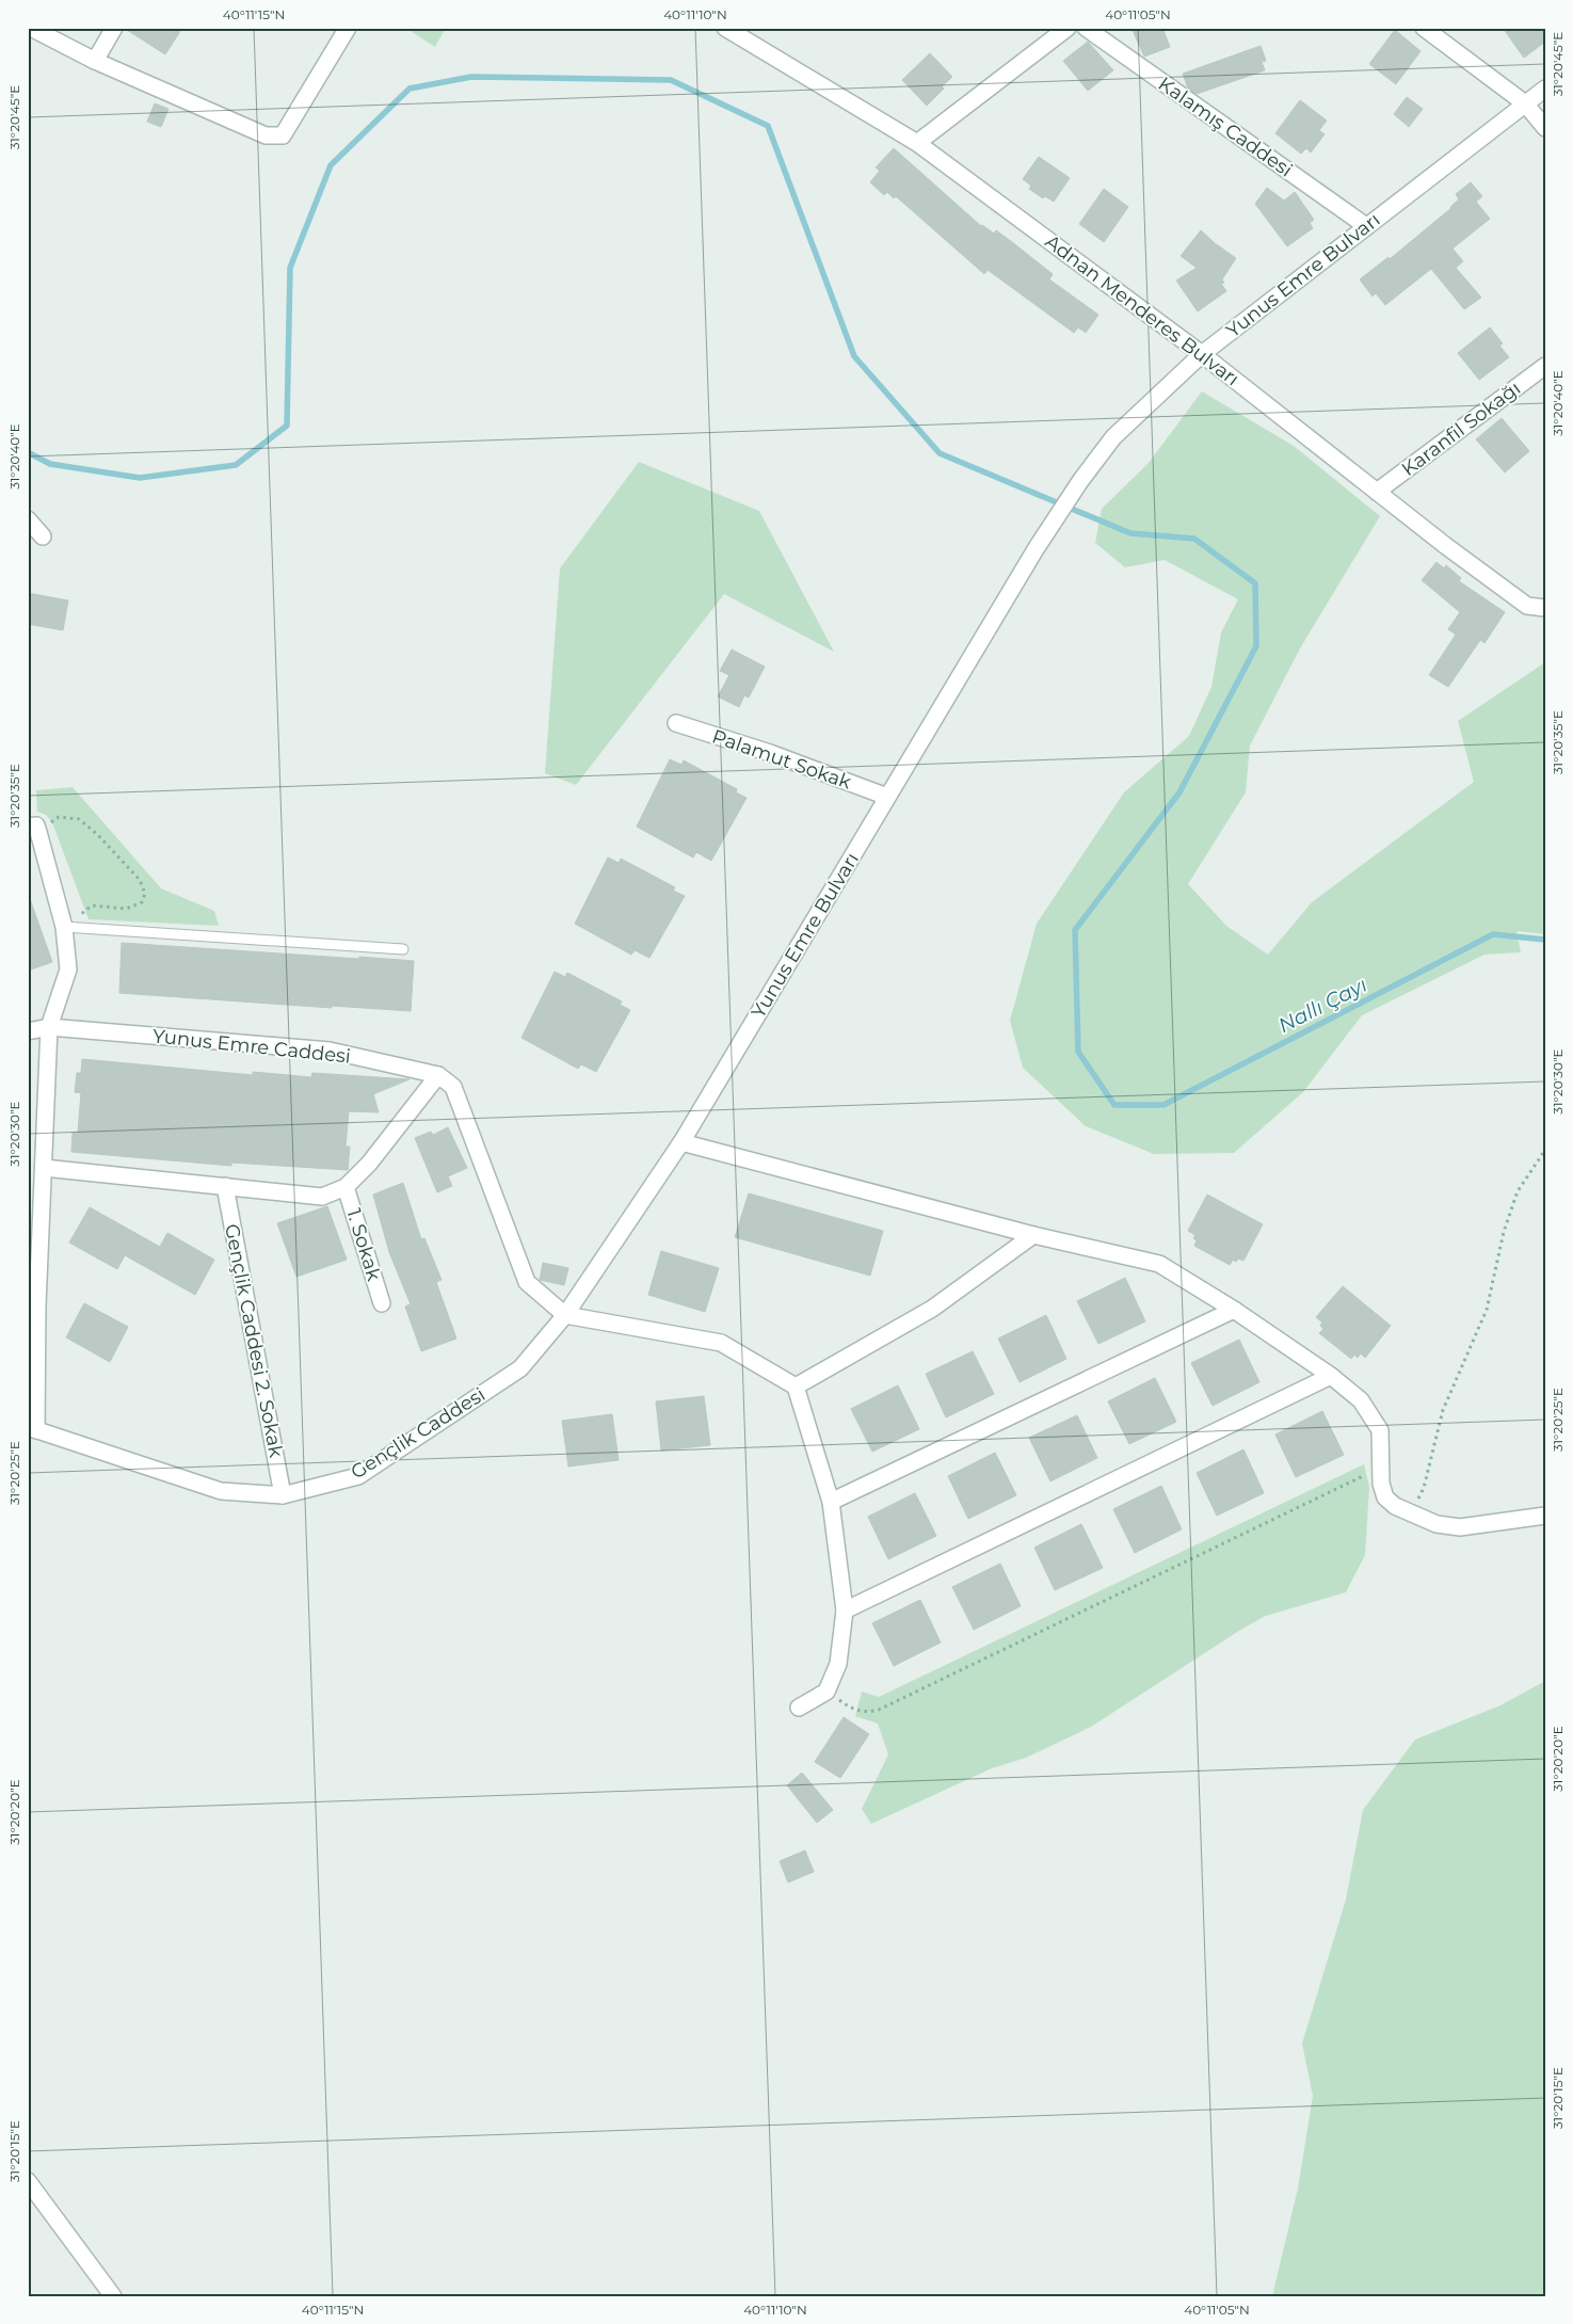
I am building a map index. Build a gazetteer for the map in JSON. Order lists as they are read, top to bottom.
{
  "streets": {
    "street": [
      "Kalamış Caddesi",
      "Yunus Emre Bulvarı",
      "Adnan Menderes Bulvarı",
      "Karanfil Sokağı",
      "Palamut Sokak",
      "Yunus Emre Caddesi",
      "1. Sokak",
      "Gençlik Caddesi 2. Sokak",
      "Gençlik Caddesi"
    ]
  },
  "crossings": [
    ["Kalamış Caddesi", "Yunus Emre Bulvarı"],
    ["Yunus Emre Bulvarı", "Adnan Menderes Bulvarı"],
    ["Yunus Emre Bulvarı", "Palamut Sokak"],
    ["Yunus Emre Bulvarı", "Gençlik Caddesi"],
    ["Adnan Menderes Bulvarı", "Karanfil Sokağı"],
    ["Gençlik Caddesi 2. Sokak", "Gençlik Caddesi"]
  ],
  "water": ["Nallı Çayı"],
  "coordinates": [
    "40°11'15\"N",
    "40°11'10\"N",
    "40°11'05\"N",
    "31°20'45\"E",
    "31°20'40\"E",
    "31°20'35\"E",
    "31°20'30\"E",
    "31°20'25\"E",
    "31°20'20\"E",
    "31°20'15\"E"
  ]
}
